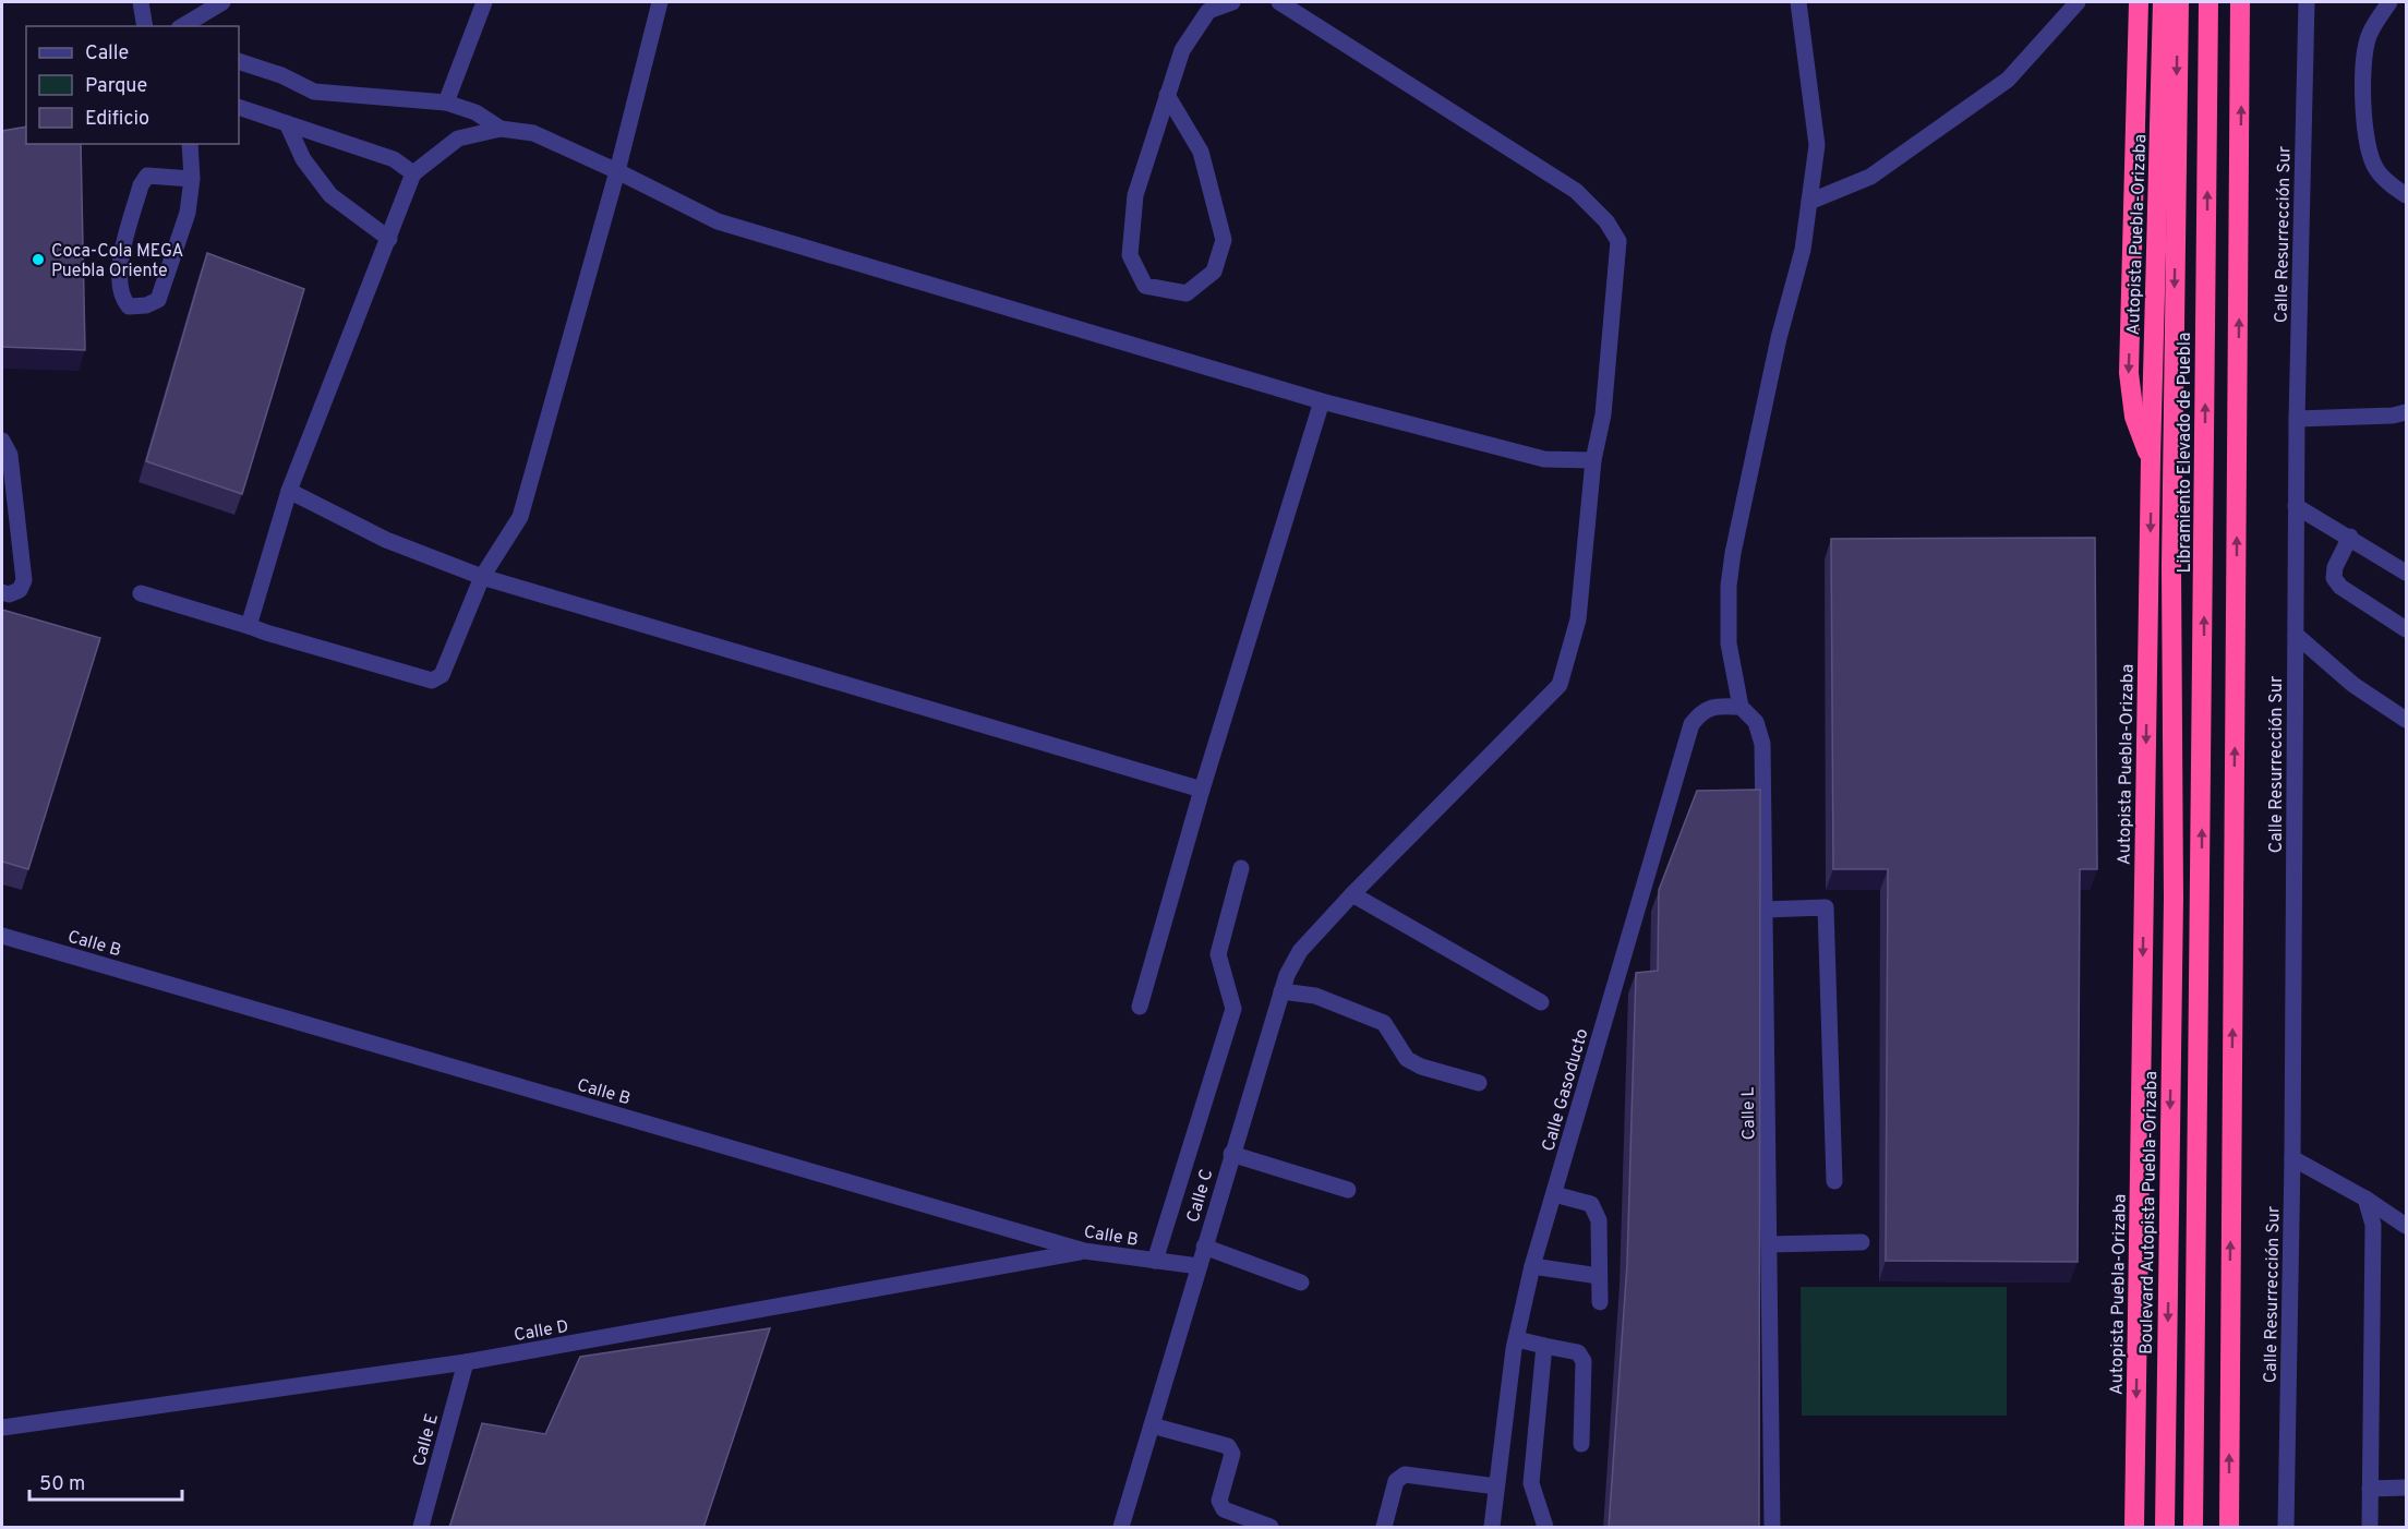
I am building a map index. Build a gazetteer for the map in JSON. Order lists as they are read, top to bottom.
{
  "streets": {
    "highway": ["Autopista Puebla-Orizaba", "Libramiento Elevado de Puebla", "Boulevard Autopista Puebla-Orizaba"],
    "street": [
      "Calle Resurrección Sur",
      "Calle B",
      "Calle Gasoducto",
      "Calle L",
      "Calle C",
      "Calle D",
      "Calle E"
    ]
  },
  "crossings": [
    ["Libramiento Elevado de Puebla", "Boulevard Autopista Puebla-Orizaba"],
    ["Calle B", "Calle C"],
    ["Calle B", "Calle D"],
    ["Calle Gasoducto", "Calle L"],
    ["Calle D", "Calle E"]
  ],
  "places": ["Coca-Cola MEGA Puebla Oriente"],
  "legend": ["Calle", "Parque", "Edificio"],
  "scale_bar": "50 m"
}
